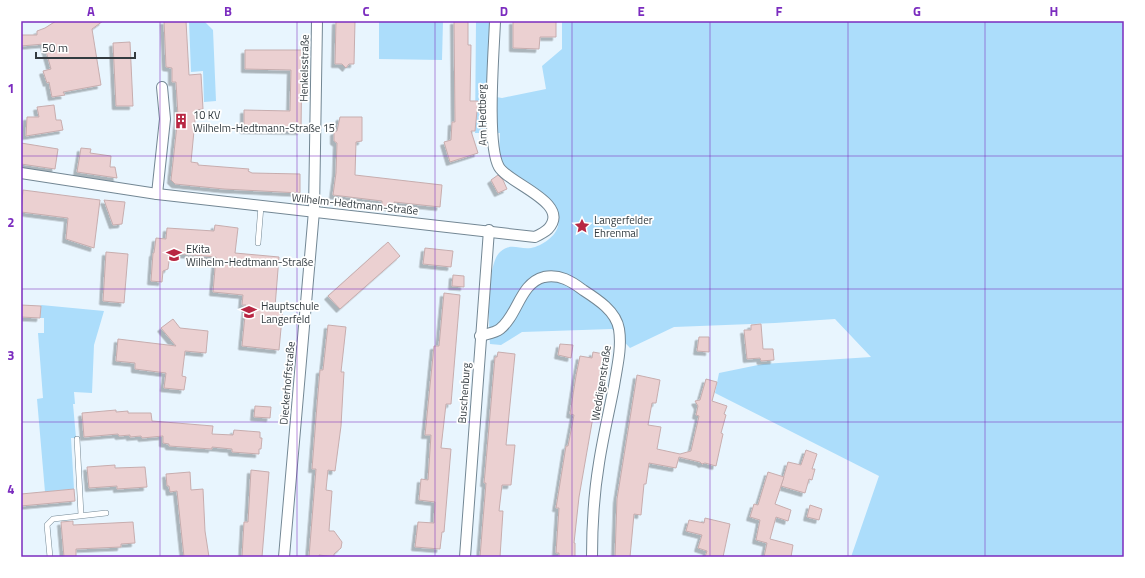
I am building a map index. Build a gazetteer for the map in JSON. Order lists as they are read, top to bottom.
{
  "streets": {
    "street": [
      "Henkelsstraße",
      "Am Hedtberg",
      "Wilhelm-Hedtmann-Straße",
      "Dieckerhoffstraße",
      "Weddigenstraße",
      "Buschenburg"
    ]
  },
  "crossings": [
    ["Henkelsstraße", "Wilhelm-Hedtmann-Straße"],
    ["Henkelsstraße", "Dieckerhoffstraße"],
    ["Am Hedtberg", "Wilhelm-Hedtmann-Straße"],
    ["Wilhelm-Hedtmann-Straße", "Dieckerhoffstraße"],
    ["Wilhelm-Hedtmann-Straße", "Buschenburg"],
    ["Weddigenstraße", "Buschenburg"]
  ],
  "places": {
    "building": ["10 KV Wilhelm-Hedtmann-Straße 15"],
    "place": ["Langerfelder Ehrenmal"],
    "school or university": ["EKita Wilhelm-Hedtmann-Straße", "Hauptschule Langerfeld"]
  },
  "scale_bar": "50 m",
  "grid": {
    "columns": [
      "A",
      "B",
      "C",
      "D",
      "E",
      "F",
      "G",
      "H"
    ],
    "rows": [
      "1",
      "2",
      "3",
      "4"
    ]
  }
}
